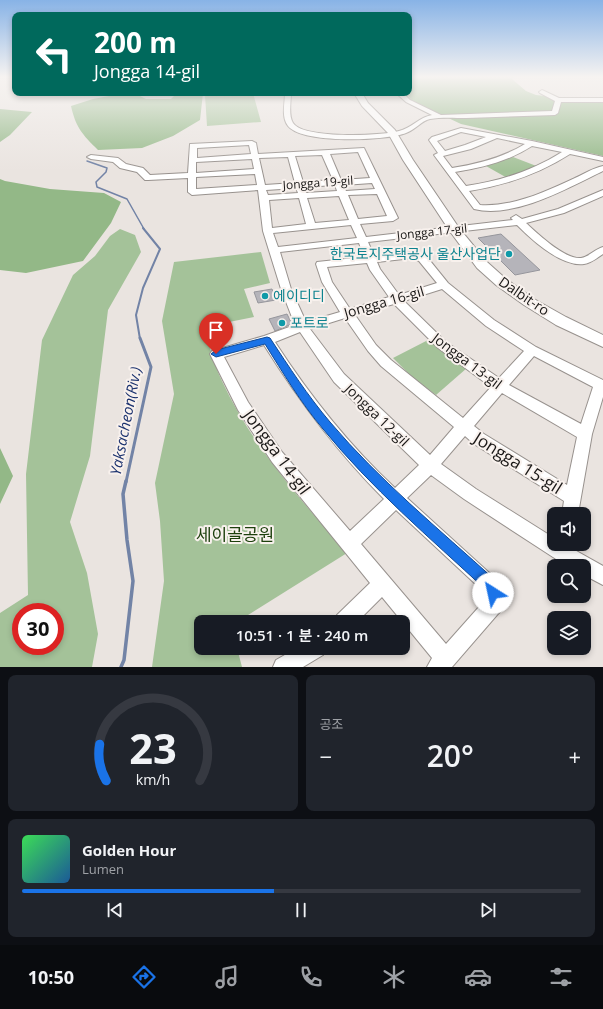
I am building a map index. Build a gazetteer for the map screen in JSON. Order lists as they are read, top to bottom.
{
  "streets": {
    "main road": ["Dalbit-ro"],
    "street": [
      "Jongga 19-gil",
      "Jongga 17-gil",
      "Jongga 16-gil",
      "Jongga 13-gil",
      "Jongga 12-gil",
      "Jongga 14-gil",
      "Jongga 15-gil"
    ]
  },
  "crossings": [
    ["Jongga 19-gil", "Jongga 13-gil"],
    ["Jongga 19-gil", "Jongga 12-gil"],
    ["Jongga 17-gil", "Dalbit-ro"],
    ["Jongga 17-gil", "Jongga 13-gil"],
    ["Jongga 17-gil", "Jongga 12-gil"],
    ["Jongga 16-gil", "Jongga 13-gil"],
    ["Jongga 16-gil", "Jongga 12-gil"],
    ["Jongga 16-gil", "Jongga 14-gil"],
    ["Jongga 16-gil", "Jongga 15-gil"],
    ["Jongga 13-gil", "Jongga 15-gil"],
    ["Jongga 12-gil", "Jongga 14-gil"],
    ["Jongga 12-gil", "Jongga 15-gil"],
    ["Jongga 14-gil", "Jongga 15-gil"]
  ],
  "water": ["Yaksacheon(Riv.)"],
  "parks": ["세이골공원"],
  "places": ["한국토지주택공사 울산사업단", "에이디디", "포트로"],
  "page": {
    "turn": ["200 m", "Jongga 14-gil"],
    "limit": "30",
    "trip": "10:51 · 1 분 · 240 m",
    "tile": "공조",
    "heat": ["−", "20°", "+"],
    "song": ["Golden Hour", "Lumen"],
    "tabs": "10:50",
    "gauge": ["23", "km/h"]
  }
}
